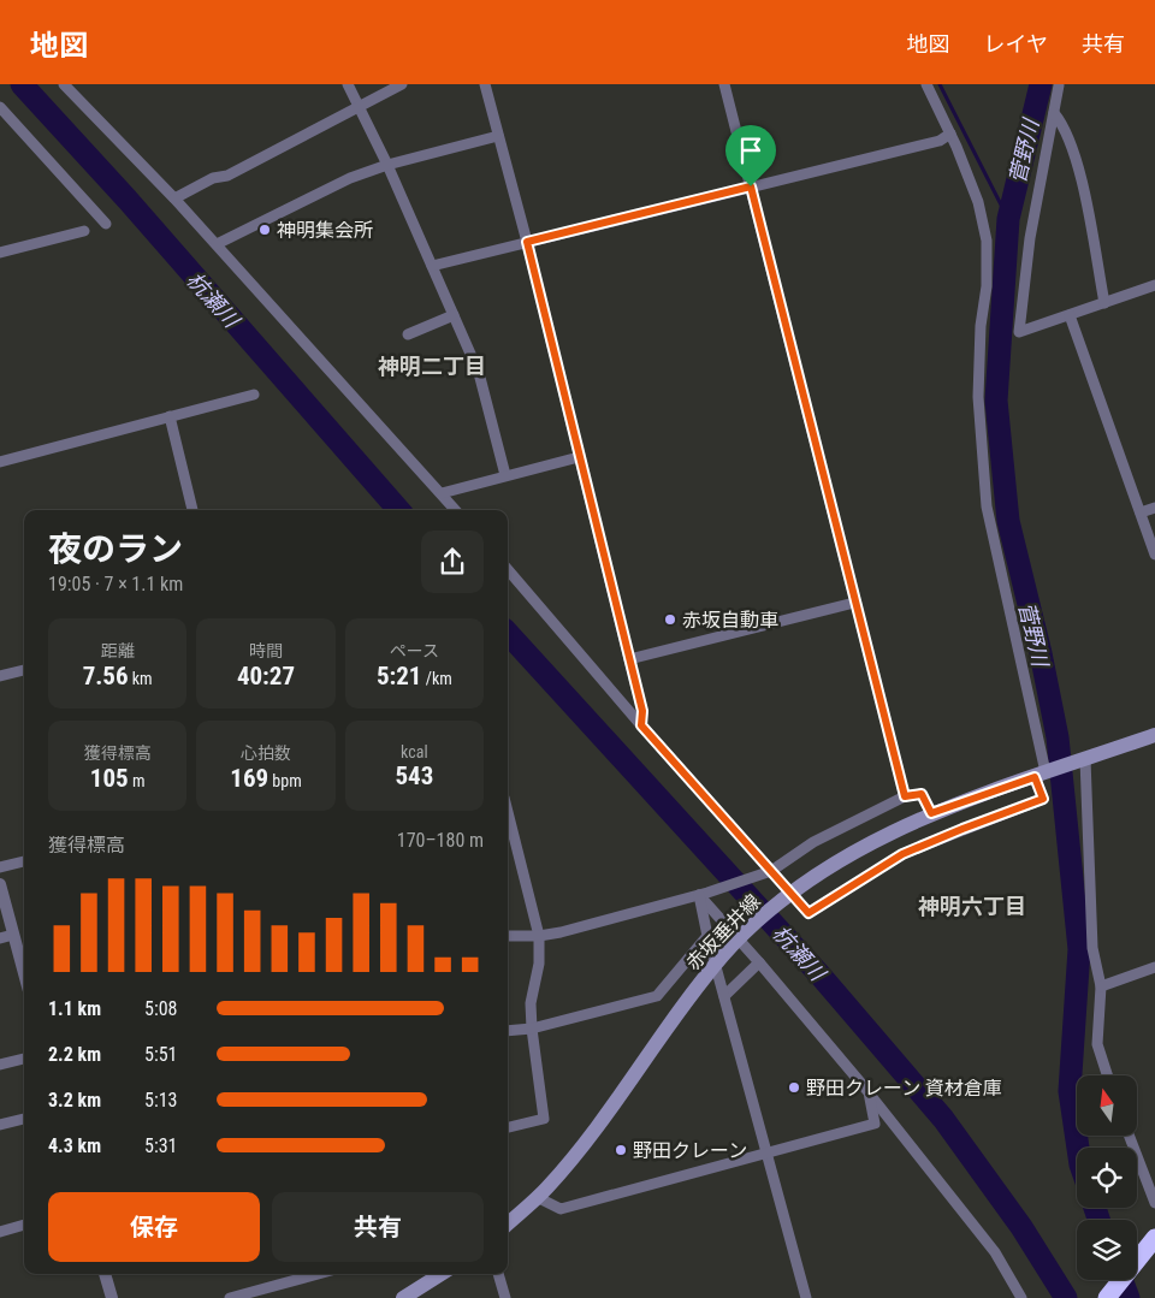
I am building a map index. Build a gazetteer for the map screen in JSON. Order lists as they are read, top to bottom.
{
  "streets": {
    "main road": ["赤坂垂井線"]
  },
  "districts": ["神明二丁目", "神明六丁目"],
  "water": ["菅野川", "杭瀬川"],
  "places": [
    "神明集会所",
    "赤坂自動車",
    "野田クレーン 資材倉庫",
    "野田クレーン"
  ],
  "north": "top",
  "page": {
    "header": "地図",
    "nav": ["地図", "レイヤ", "共有"],
    "heading": ["夜のラン", "19:05 · 7 × 1.1 km"],
    "stats": [
      ["距離", "7.56 km"],
      ["時間", "40:27"],
      ["ペース", "5:21 /km"],
      ["獲得標高", "105 m"],
      ["心拍数", "169 bpm"],
      ["kcal", "543"]
    ],
    "chart": ["獲得標高", "170–180 m"],
    "list": [
      {
        "name": "1.1 km",
        "note": "5:08"
      },
      {
        "name": "2.2 km",
        "note": "5:51"
      },
      {
        "name": "3.2 km",
        "note": "5:13"
      },
      {
        "name": "4.3 km",
        "note": "5:31"
      }
    ],
    "buttons": ["保存", "共有"]
  }
}
